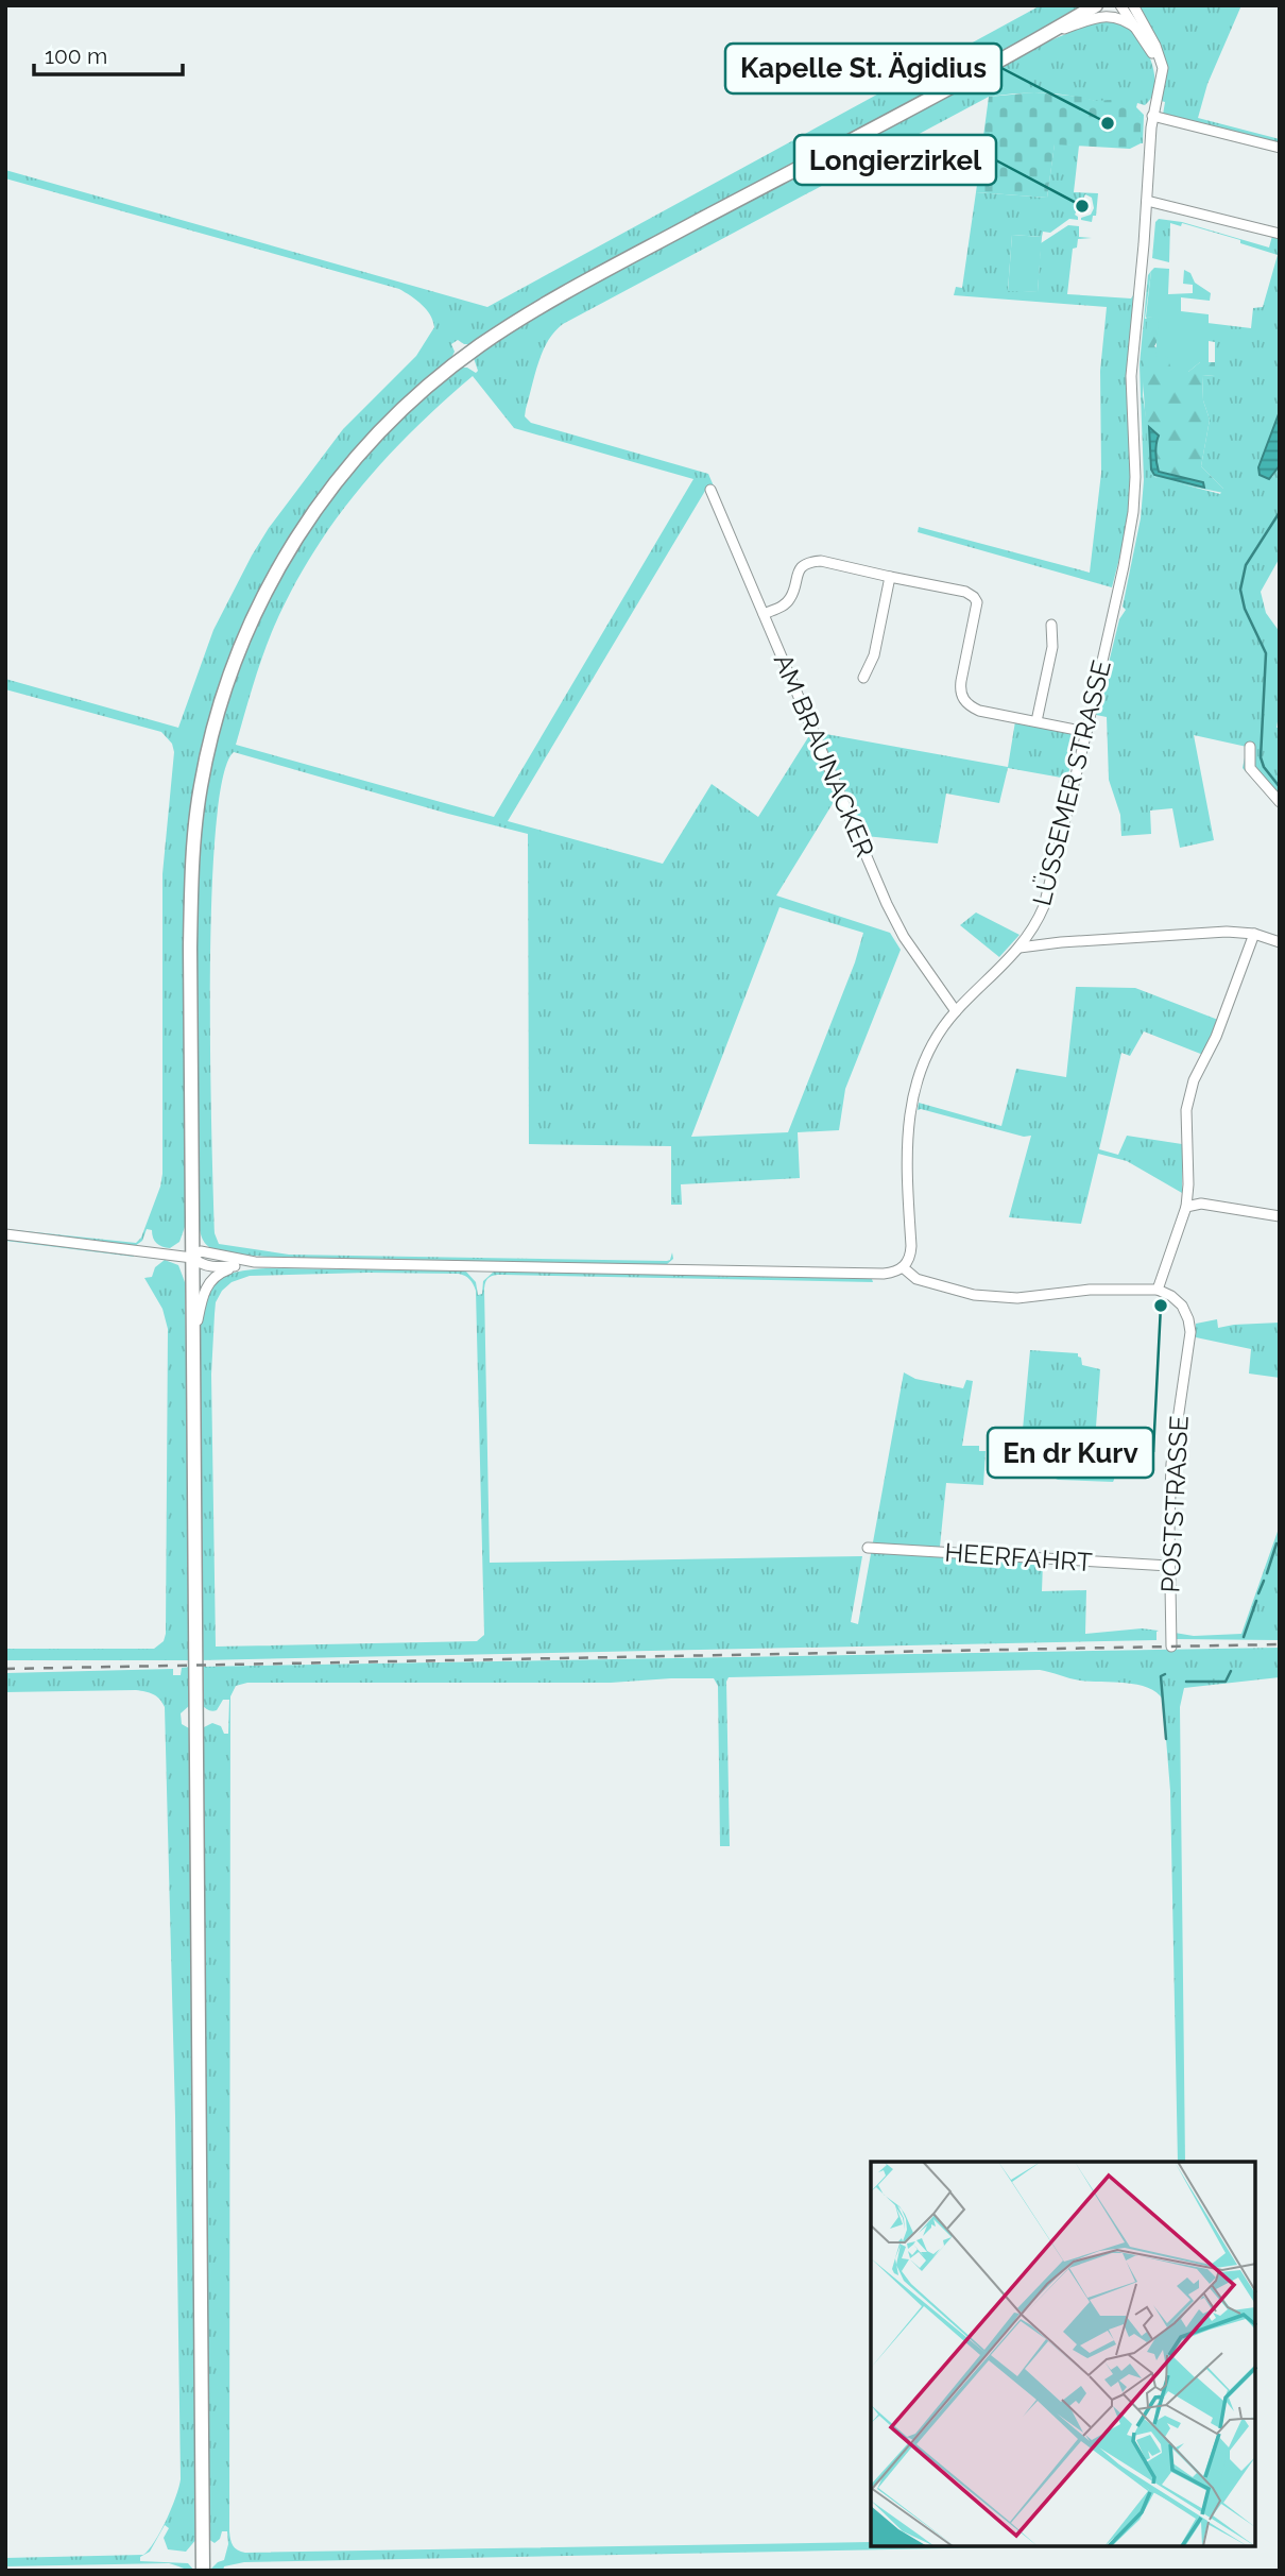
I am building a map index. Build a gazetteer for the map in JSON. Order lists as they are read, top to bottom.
{
  "streets": {
    "street": [
      "AM BRAUNACKER",
      "LÜSSEMER STRASSE",
      "POSTSTRASSE",
      "HEERFAHRT"
    ]
  },
  "crossings": [
    ["AM BRAUNACKER", "LÜSSEMER STRASSE"],
    ["POSTSTRASSE", "HEERFAHRT"]
  ],
  "places": ["Kapelle St. Ägidius", "Longierzirkel", "En dr Kurv"],
  "scale_bar": "100 m"
}
